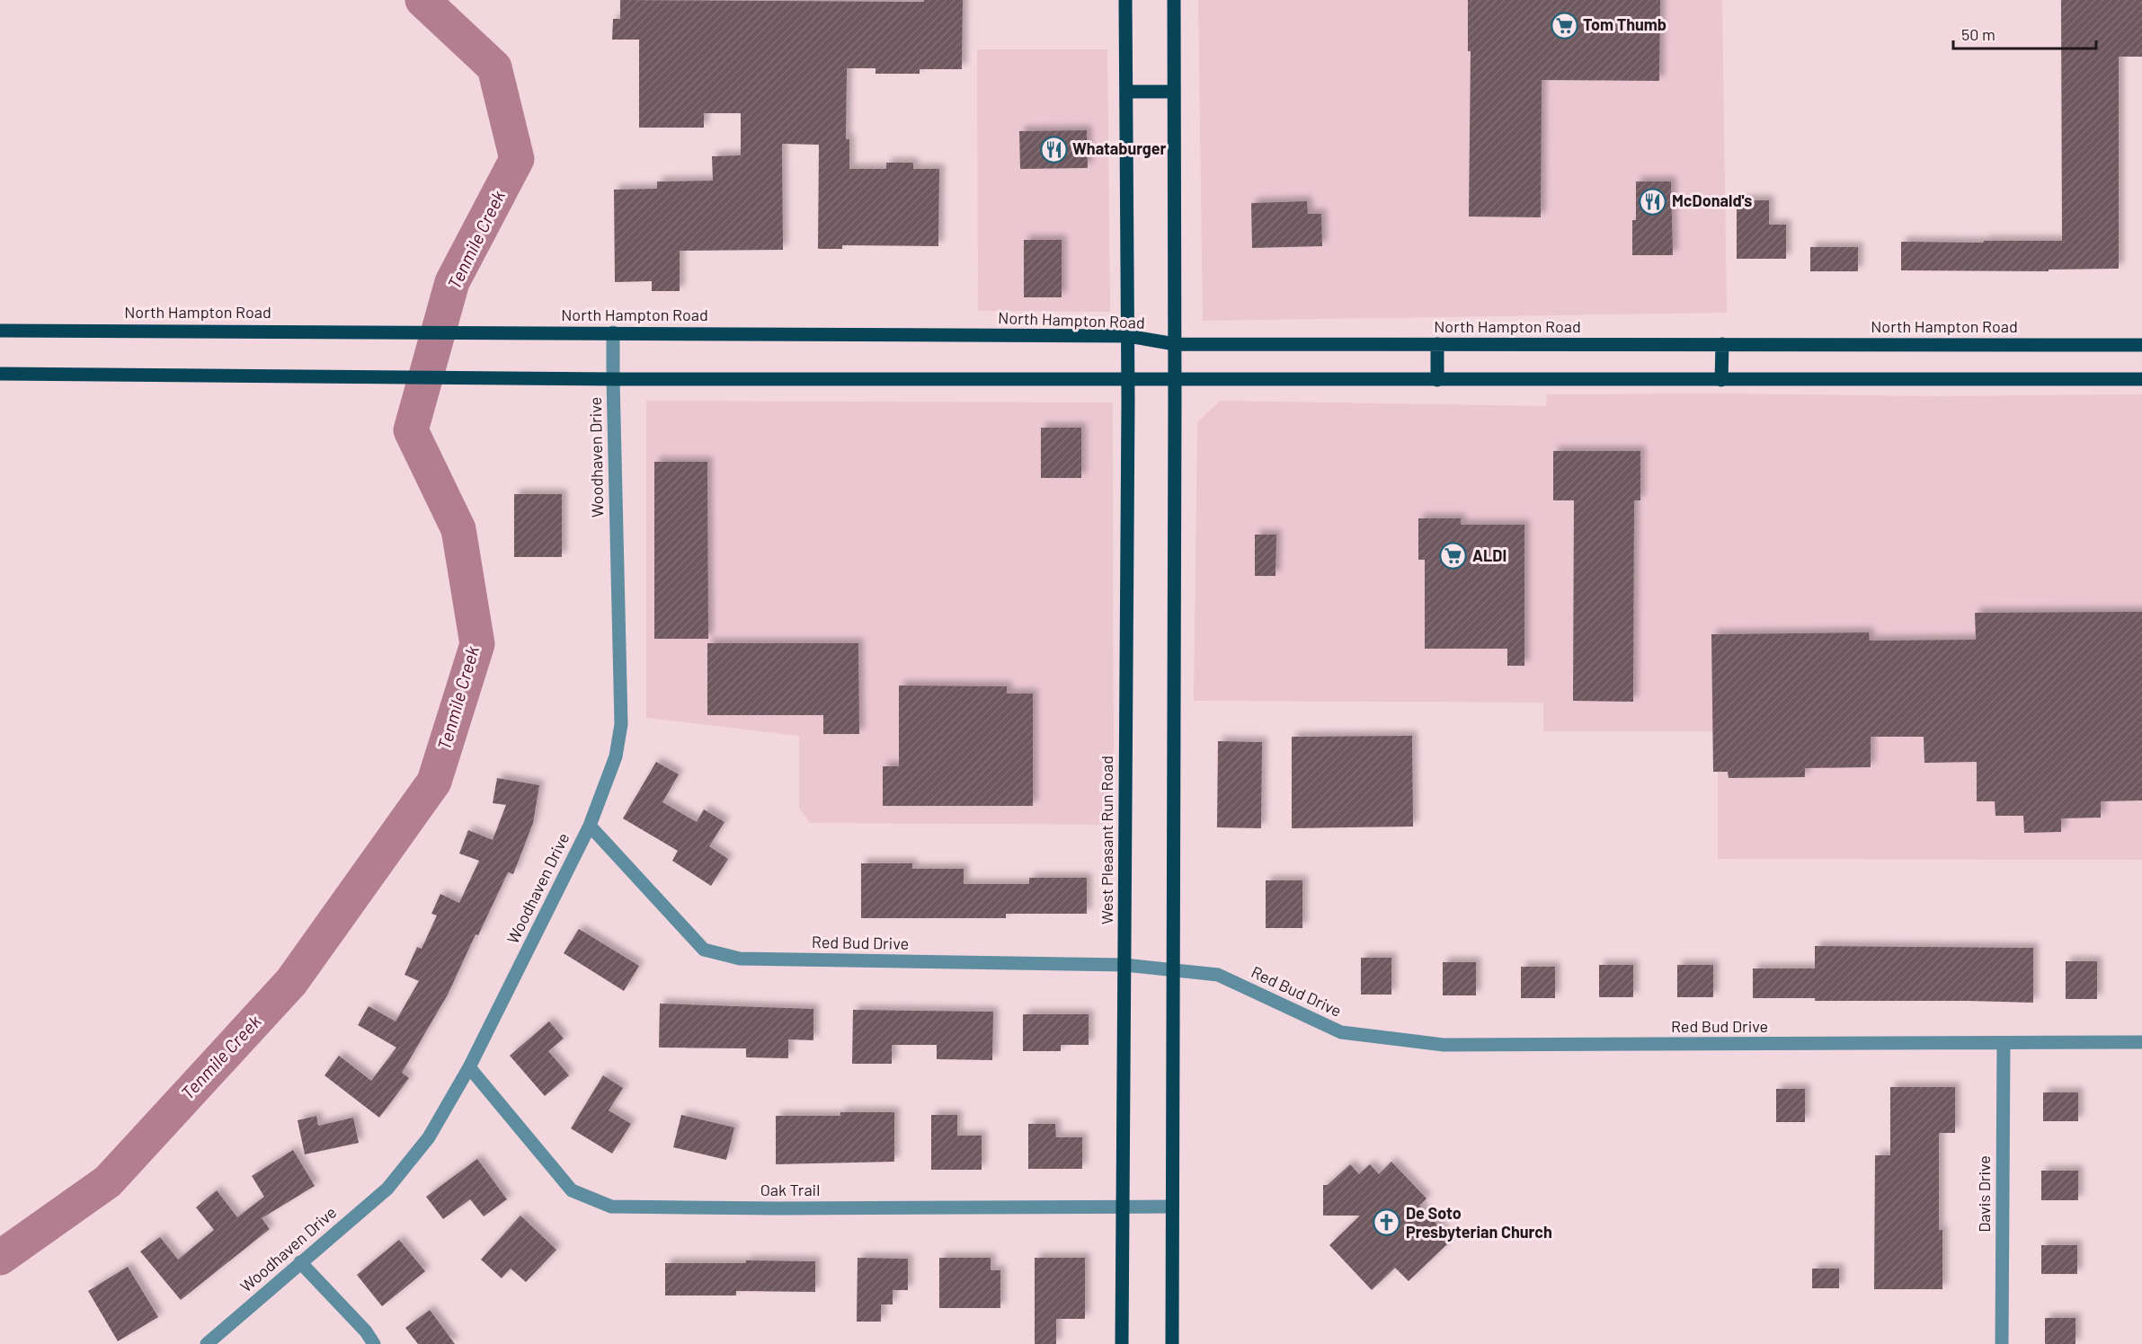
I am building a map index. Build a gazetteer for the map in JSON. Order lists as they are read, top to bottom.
{
  "streets": {
    "main road": ["North Hampton Road", "West Pleasant Run Road"],
    "street": [
      "Woodhaven Drive",
      "Red Bud Drive",
      "Oak Trail",
      "Davis Drive"
    ]
  },
  "crossings": [
    ["North Hampton Road", "Woodhaven Drive"],
    ["North Hampton Road", "West Pleasant Run Road"],
    ["Woodhaven Drive", "Red Bud Drive"],
    ["Woodhaven Drive", "Oak Trail"],
    ["West Pleasant Run Road", "Red Bud Drive"],
    ["West Pleasant Run Road", "Oak Trail"],
    ["Red Bud Drive", "Davis Drive"]
  ],
  "water": ["Tenmile Creek"],
  "places": {
    "supermarket": ["Tom Thumb", "ALDI"],
    "restaurant": ["Whataburger", "McDonald's"],
    "church": ["De Soto Presbyterian Church"]
  },
  "scale_bar": "50 m"
}
